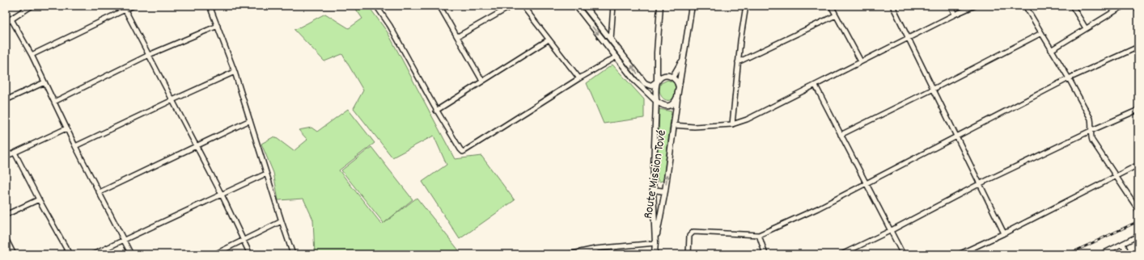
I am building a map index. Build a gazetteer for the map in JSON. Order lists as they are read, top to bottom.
{
  "streets": {
    "street": ["Route Mission Tové"]
  }
}
